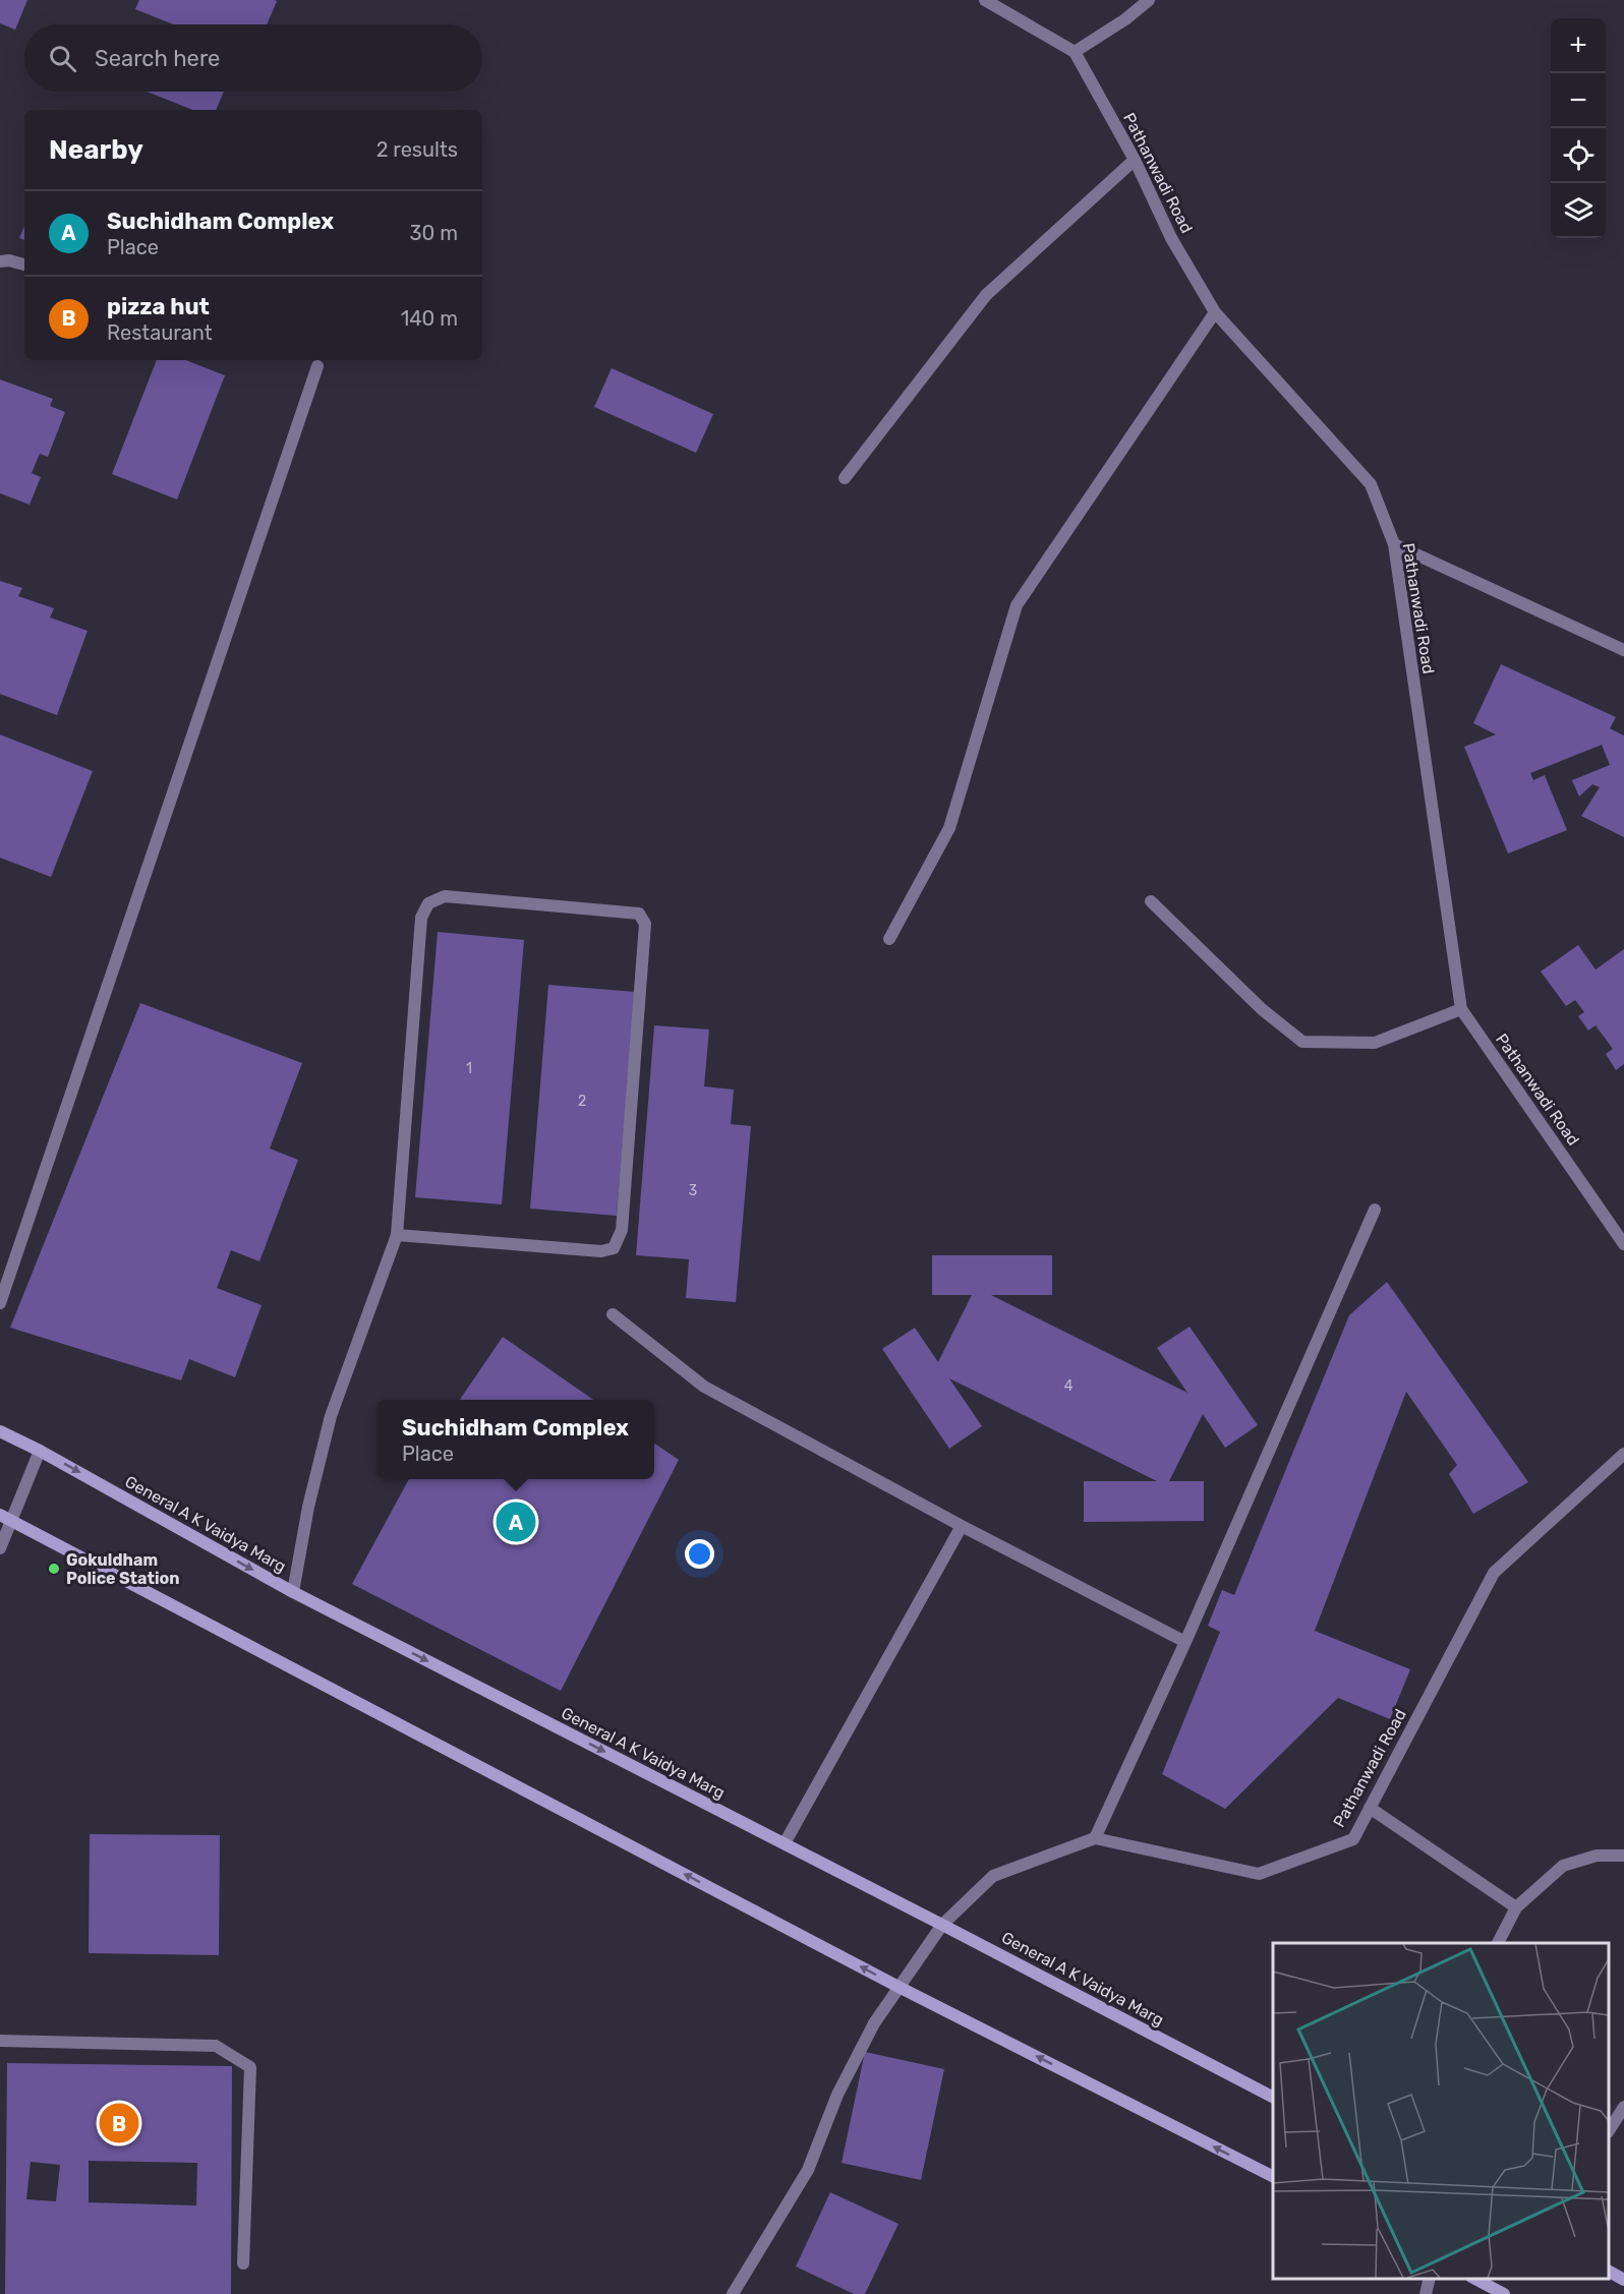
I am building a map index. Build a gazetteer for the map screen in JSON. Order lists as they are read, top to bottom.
{
  "streets": {
    "main road": ["General A K Vaidya Marg"],
    "street": ["Pathanwadi Road"]
  },
  "places": ["Gokuldham Police Station"],
  "house_numbers": [
    "1",
    "2",
    "3",
    "4"
  ],
  "page": {
    "map_buttons": ["+", "−"],
    "search": "Search here",
    "heading": ["Nearby", "2 results"],
    "list": [
      {
        "mark": "A",
        "name": "Suchidham Complex",
        "note": "Place",
        "value": "30 m"
      },
      {
        "mark": "B",
        "name": "pizza hut",
        "note": "Restaurant",
        "value": "140 m"
      }
    ],
    "popup": ["Suchidham Complex", "Place"],
    "pins": ["A", "B"]
  }
}
